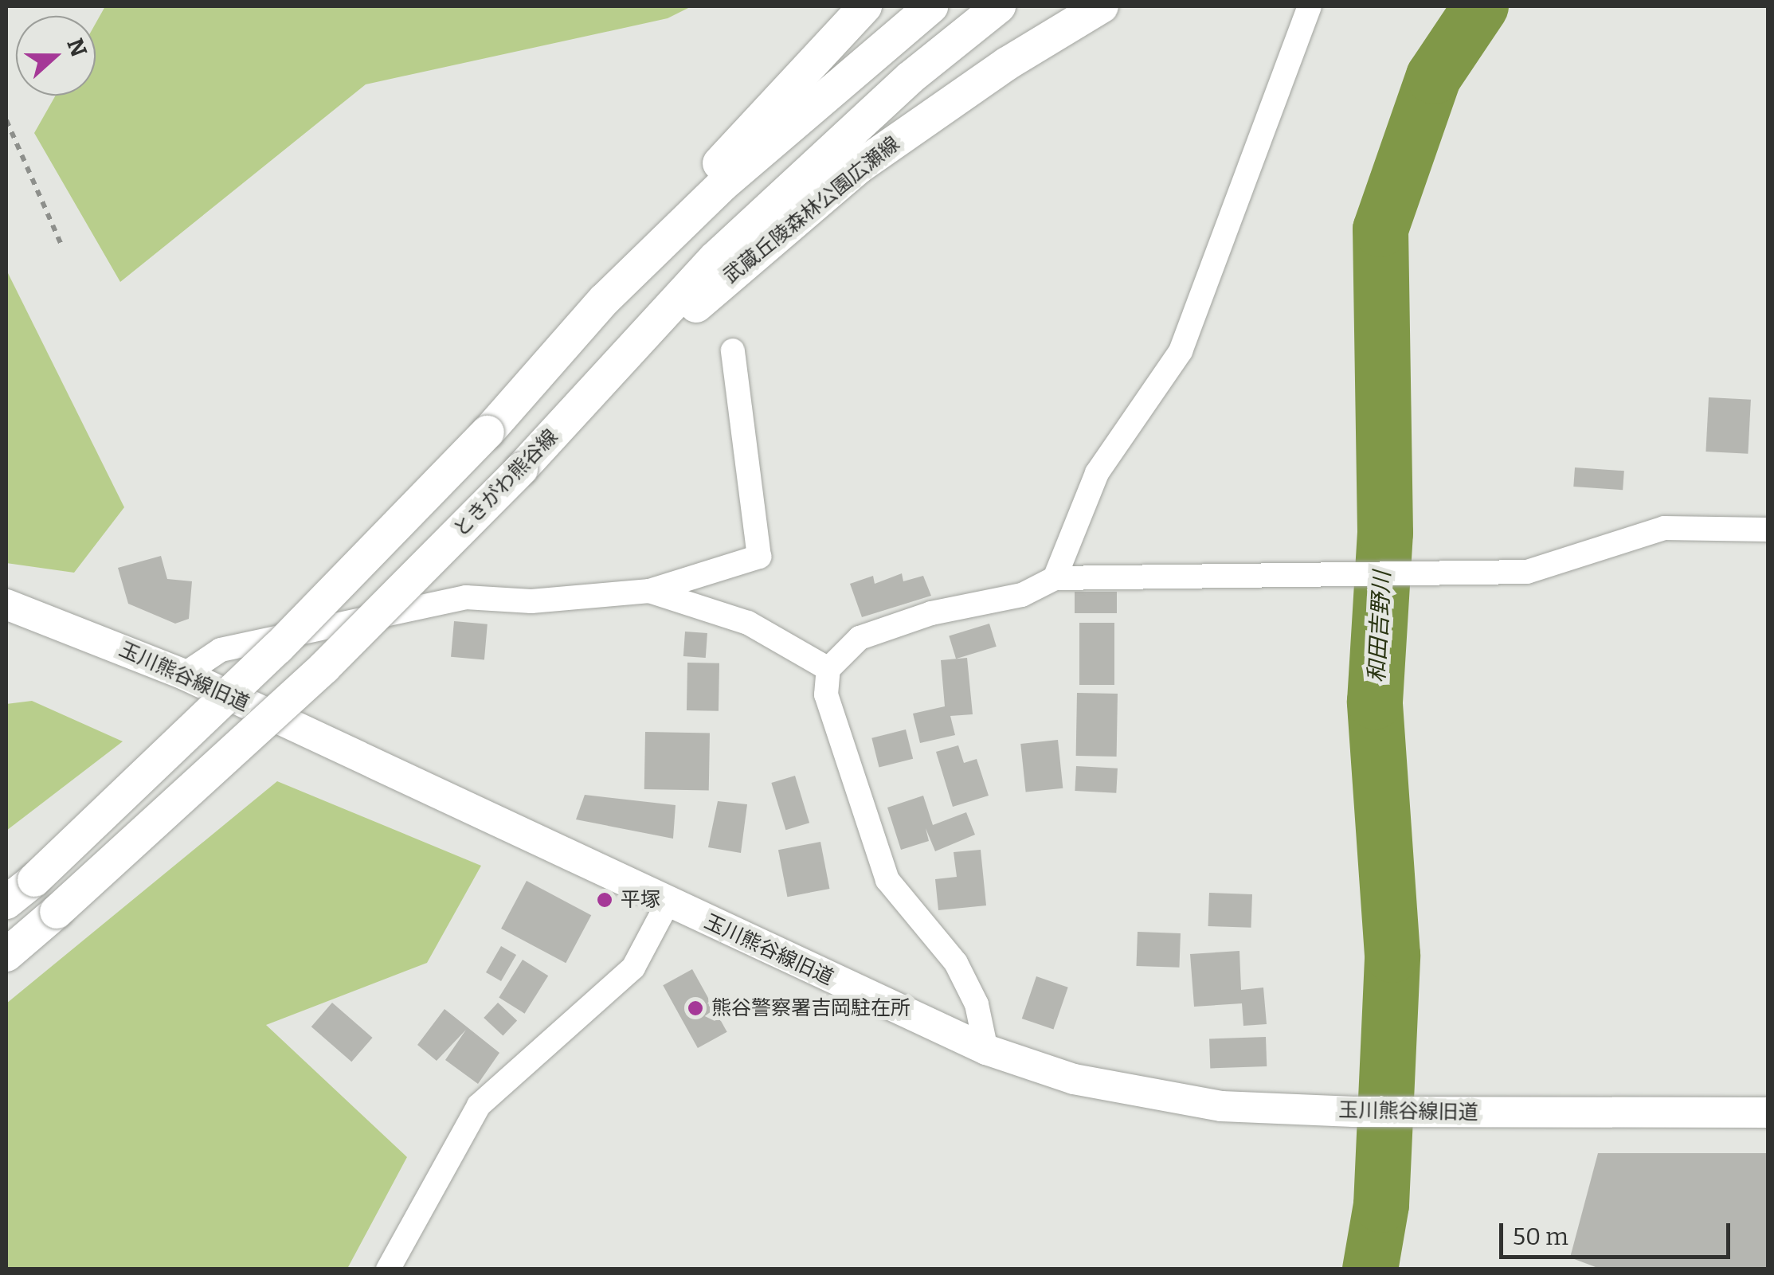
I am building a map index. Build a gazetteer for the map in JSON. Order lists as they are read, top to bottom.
{
  "streets": {
    "main road": ["武蔵丘陵森林公園広瀬線", "ときがわ熊谷線"],
    "street": ["玉川熊谷線旧道"]
  },
  "crossings": [
    ["武蔵丘陵森林公園広瀬線", "ときがわ熊谷線"]
  ],
  "water": ["和田吉野川"],
  "places": ["平塚", "熊谷警察署吉岡駐在所"],
  "scale_bar": "50 m",
  "north": "right"
}
